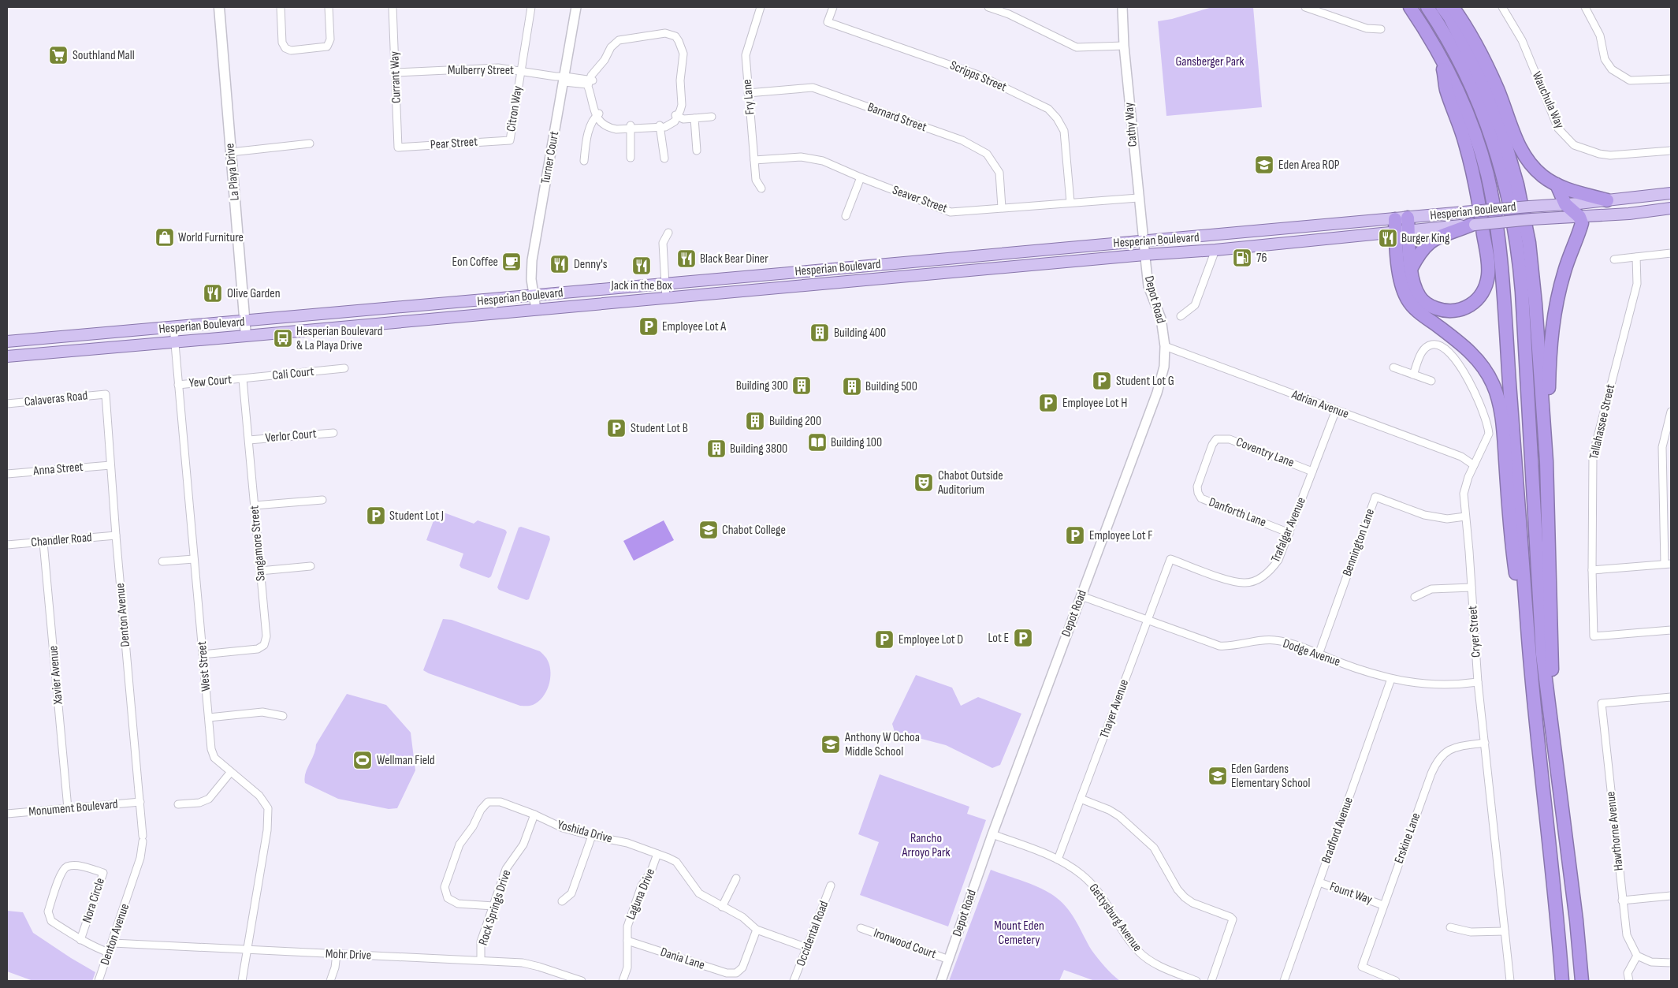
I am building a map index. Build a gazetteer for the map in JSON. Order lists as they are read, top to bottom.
{
  "streets": {
    "main road": ["La Playa Drive", "Hesperian Boulevard"],
    "street": [
      "Mulberry Street",
      "Scripps Street",
      "Currant Way",
      "Fry Lane",
      "Wauchula Way",
      "Citron Way",
      "Barnard Street",
      "Cathy Way",
      "Pear Street",
      "Turner Court",
      "Seaver Street",
      "Depot Road",
      "Cali Court",
      "Yew Court",
      "Calaveras Road",
      "Adrian Avenue",
      "Tallahassee Street",
      "Verlor Court",
      "Coventry Lane",
      "Anna Street",
      "Danforth Lane",
      "Trafalgar Avenue",
      "Chandler Road",
      "Bennington Lane",
      "Sangamore Street",
      "Denton Avenue",
      "Cryer Street",
      "Dodge Avenue",
      "West Street",
      "Xavier Avenue",
      "Thayer Avenue",
      "Monument Boulevard",
      "Bradford Avenue",
      "Hawthorne Avenue",
      "Yoshida Drive",
      "Erskine Lane",
      "Fount Way",
      "Laguna Drive",
      "Nora Circle",
      "Rock Springs Drive",
      "Gettysburg Avenue",
      "Occidental Road",
      "Ironwood Court",
      "Mohr Drive",
      "Dania Lane"
    ]
  },
  "crossings": [
    ["Mulberry Street", "Currant Way"],
    ["Mulberry Street", "Citron Way"],
    ["Mulberry Street", "Turner Court"],
    ["Scripps Street", "Seaver Street"],
    ["Currant Way", "Pear Street"],
    ["Fry Lane", "Barnard Street"],
    ["Fry Lane", "Seaver Street"],
    ["Citron Way", "Pear Street"],
    ["Barnard Street", "Seaver Street"],
    ["Cathy Way", "Seaver Street"],
    ["Cathy Way", "Hesperian Boulevard"],
    ["Cathy Way", "Depot Road"],
    ["Turner Court", "Hesperian Boulevard"],
    ["La Playa Drive", "Hesperian Boulevard"],
    ["Hesperian Boulevard", "Depot Road"],
    ["Hesperian Boulevard", "West Street"],
    ["Depot Road", "Adrian Avenue"],
    ["Depot Road", "Dodge Avenue"],
    ["Depot Road", "Gettysburg Avenue"],
    ["Depot Road", "Ironwood Court"],
    ["Cali Court", "Yew Court"],
    ["Cali Court", "Sangamore Street"],
    ["Yew Court", "Sangamore Street"],
    ["Yew Court", "West Street"],
    ["Calaveras Road", "Denton Avenue"],
    ["Adrian Avenue", "Trafalgar Avenue"],
    ["Adrian Avenue", "Cryer Street"],
    ["Verlor Court", "Sangamore Street"],
    ["Coventry Lane", "Danforth Lane"],
    ["Coventry Lane", "Trafalgar Avenue"],
    ["Anna Street", "Denton Avenue"],
    ["Danforth Lane", "Trafalgar Avenue"],
    ["Trafalgar Avenue", "Thayer Avenue"],
    ["Chandler Road", "Denton Avenue"],
    ["Chandler Road", "Xavier Avenue"],
    ["Bennington Lane", "Cryer Street"],
    ["Bennington Lane", "Dodge Avenue"],
    ["Sangamore Street", "West Street"],
    ["Denton Avenue", "Monument Boulevard"],
    ["Denton Avenue", "Nora Circle"],
    ["Denton Avenue", "Mohr Drive"],
    ["Cryer Street", "Dodge Avenue"],
    ["Cryer Street", "Erskine Lane"],
    ["Dodge Avenue", "Thayer Avenue"],
    ["Dodge Avenue", "Bradford Avenue"],
    ["West Street", "Mohr Drive"],
    ["Xavier Avenue", "Monument Boulevard"],
    ["Thayer Avenue", "Gettysburg Avenue"],
    ["Bradford Avenue", "Fount Way"],
    ["Yoshida Drive", "Laguna Drive"],
    ["Yoshida Drive", "Rock Springs Drive"],
    ["Yoshida Drive", "Occidental Road"],
    ["Yoshida Drive", "Dania Lane"],
    ["Erskine Lane", "Fount Way"],
    ["Laguna Drive", "Dania Lane"],
    ["Rock Springs Drive", "Mohr Drive"]
  ],
  "parks": ["Gansberger Park", "Rancho Arroyo Park", "Mount Eden Cemetery"],
  "places": {
    "supermarket": ["Southland Mall"],
    "school or university": [
      "Eden Area ROP",
      "Chabot College",
      "Anthony W Ochoa Middle School",
      "Eden Gardens Elementary School"
    ],
    "shop": ["World Furniture"],
    "restaurant": [
      "Burger King",
      "Black Bear Diner",
      "Denny's",
      "Jack in the Box",
      "Olive Garden"
    ],
    "fuel station": ["76"],
    "cafe": ["Eon Coffee"],
    "parking": [
      "Employee Lot A",
      "Student Lot G",
      "Employee Lot H",
      "Student Lot B",
      "Student Lot J",
      "Employee Lot F",
      "Lot E",
      "Employee Lot D"
    ],
    "building": [
      "Building 400",
      "Building 300",
      "Building 500",
      "Building 200",
      "Building 3800"
    ],
    "bus stop": ["Hesperian Boulevard & La Playa Drive"],
    "library": ["Building 100"],
    "theatre": ["Chabot Outside Auditorium"],
    "sports": ["Wellman Field"]
  }
}
